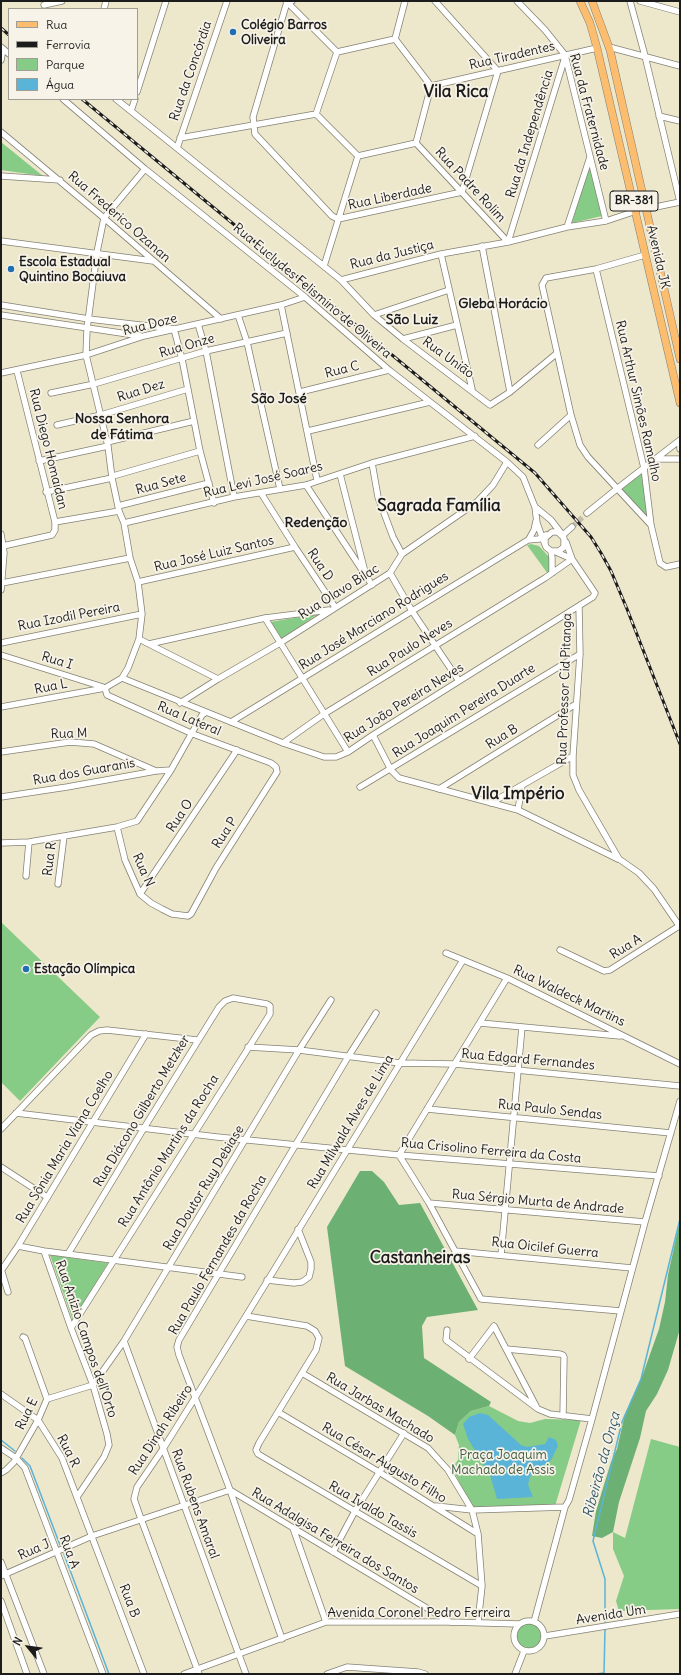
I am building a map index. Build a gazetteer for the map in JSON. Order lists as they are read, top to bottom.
{
  "streets": {
    "main road": ["BR-381", "Avenida JK"],
    "street": [
      "Rua Tiradentes",
      "Rua da Concórdia",
      "Rua da Fraternidade",
      "Rua da Independência",
      "Rua Padre Rolim",
      "Rua Liberdade",
      "Rua Frederico Ozanan",
      "Rua da Justiça",
      "Rua Euclydes Felismino de Oliveira",
      "Rua Doze",
      "Rua Onze",
      "Rua União",
      "Rua C",
      "Rua Dez",
      "Rua Arthur Simões Ramalho",
      "Rua Diego Homaidan",
      "Rua Levi José Soares",
      "Rua Sete",
      "Rua José Luiz Santos",
      "Rua D",
      "Rua Olavo Bilac",
      "Rua Izodil Pereira",
      "Rua José Marciano Rodrigues",
      "Rua Paulo Neves",
      "Rua I",
      "Rua L",
      "Rua Professor Cid Pitanga",
      "Rua João Pereira Neves",
      "Rua Joaquim Pereira Duarte",
      "Rua Lateral",
      "Rua M",
      "Rua B",
      "Rua dos Guaranis",
      "Rua O",
      "Rua P",
      "Rua R",
      "Rua N",
      "Rua A",
      "Rua Waldeck Martins",
      "Rua Edgard Fernandes",
      "Rua Paulo Sendas",
      "Rua Diácono Gilberto Metzker",
      "Rua Milwald Alves de Lima",
      "Rua Sônia Maria Viana Coelho",
      "Rua Antônio Martins da Rocha",
      "Rua Crisolino Ferreira da Costa",
      "Rua Doutor Ruy Debiase",
      "Rua Sérgio Murta de Andrade",
      "Rua Oicilef Guerra",
      "Rua Paulo Fernandes da Rocha",
      "Rua Anízio Campos dell'Orto",
      "Rua Jarbas Machado",
      "Rua E",
      "Rua Dinah Ribeiro",
      "Rua César Augusto Filho",
      "Rua Rubens Amaral",
      "Rua Ivaldo Tassis",
      "Rua Adalgisa Ferreira dos Santos",
      "Rua J",
      "Avenida Coronel Pedro Ferreira",
      "Avenida Um"
    ]
  },
  "crossings": [
    ["Rua Tiradentes", "Rua da Fraternidade"],
    ["Rua Tiradentes", "Rua da Independência"],
    ["Rua Tiradentes", "Rua Padre Rolim"],
    ["Rua Tiradentes", "Avenida JK"],
    ["Rua da Concórdia", "Rua da Justiça"],
    ["Rua da Fraternidade", "Rua da Independência"],
    ["Rua da Fraternidade", "Rua da Justiça"],
    ["Rua da Independência", "Rua Padre Rolim"],
    ["Rua da Independência", "Rua da Justiça"],
    ["Rua Padre Rolim", "Rua Liberdade"],
    ["Rua Padre Rolim", "Rua da Justiça"],
    ["Rua Frederico Ozanan", "Rua Doze"],
    ["Rua da Justiça", "Avenida JK"],
    ["Rua da Justiça", "Rua União"],
    ["Rua Euclydes Felismino de Oliveira", "Rua Doze"],
    ["Rua Euclydes Felismino de Oliveira", "Rua C"],
    ["Rua Euclydes Felismino de Oliveira", "Rua Levi José Soares"],
    ["Rua Euclydes Felismino de Oliveira", "Rua Olavo Bilac"],
    ["Rua Euclydes Felismino de Oliveira", "Rua José Marciano Rodrigues"],
    ["Rua Doze", "Rua Diego Homaidan"],
    ["Rua Diego Homaidan", "Rua Sete"],
    ["Rua Levi José Soares", "Rua D"],
    ["Rua José Luiz Santos", "Rua D"],
    ["Rua D", "Rua Olavo Bilac"],
    ["Rua Olavo Bilac", "Rua João Pereira Neves"],
    ["Rua José Marciano Rodrigues", "Rua João Pereira Neves"],
    ["Rua Paulo Neves", "Rua João Pereira Neves"],
    ["Rua I", "Rua L"],
    ["Rua I", "Rua Lateral"],
    ["Rua L", "Rua Lateral"],
    ["Rua Professor Cid Pitanga", "Rua João Pereira Neves"],
    ["Rua Professor Cid Pitanga", "Rua Joaquim Pereira Duarte"],
    ["Rua Professor Cid Pitanga", "Rua B"],
    ["Rua Professor Cid Pitanga", "Rua A"],
    ["Rua Lateral", "Rua O"],
    ["Rua Lateral", "Rua P"],
    ["Rua M", "Rua dos Guaranis"],
    ["Rua B", "Rua R"],
    ["Rua B", "Rua J"],
    ["Rua O", "Rua N"],
    ["Rua P", "Rua N"],
    ["Rua R", "Rua Anízio Campos dell'Orto"],
    ["Rua R", "Rua E"],
    ["Rua R", "Rua J"],
    ["Rua A", "Rua E"],
    ["Rua A", "Rua J"],
    ["Rua Waldeck Martins", "Rua Milwald Alves de Lima"],
    ["Rua Edgard Fernandes", "Rua Milwald Alves de Lima"],
    ["Rua Edgard Fernandes", "Rua Antônio Martins da Rocha"],
    ["Rua Edgard Fernandes", "Rua Doutor Ruy Debiase"],
    ["Rua Edgard Fernandes", "Rua Paulo Fernandes da Rocha"],
    ["Rua Diácono Gilberto Metzker", "Rua Antônio Martins da Rocha"],
    ["Rua Milwald Alves de Lima", "Rua Crisolino Ferreira da Costa"],
    ["Rua Milwald Alves de Lima", "Rua Dinah Ribeiro"],
    ["Rua Antônio Martins da Rocha", "Rua Crisolino Ferreira da Costa"],
    ["Rua Antônio Martins da Rocha", "Rua Anízio Campos dell'Orto"],
    ["Rua Crisolino Ferreira da Costa", "Rua Doutor Ruy Debiase"],
    ["Rua Crisolino Ferreira da Costa", "Rua Paulo Fernandes da Rocha"],
    ["Rua Doutor Ruy Debiase", "Rua Anízio Campos dell'Orto"],
    ["Rua Doutor Ruy Debiase", "Rua Rubens Amaral"],
    ["Rua Paulo Fernandes da Rocha", "Rua Dinah Ribeiro"],
    ["Rua Paulo Fernandes da Rocha", "Rua Adalgisa Ferreira dos Santos"],
    ["Rua Paulo Fernandes da Rocha", "Rua J"],
    ["Rua Paulo Fernandes da Rocha", "Avenida Coronel Pedro Ferreira"],
    ["Rua Jarbas Machado", "Rua César Augusto Filho"],
    ["Rua Jarbas Machado", "Rua Ivaldo Tassis"],
    ["Rua Jarbas Machado", "Avenida Coronel Pedro Ferreira"],
    ["Rua Dinah Ribeiro", "Rua Rubens Amaral"],
    ["Rua Dinah Ribeiro", "Rua J"],
    ["Rua Dinah Ribeiro", "Avenida Coronel Pedro Ferreira"],
    ["Rua César Augusto Filho", "Rua Ivaldo Tassis"],
    ["Rua Rubens Amaral", "Rua J"],
    ["Rua Rubens Amaral", "Avenida Coronel Pedro Ferreira"],
    ["Rua Adalgisa Ferreira dos Santos", "Rua J"],
    ["Rua Adalgisa Ferreira dos Santos", "Avenida Coronel Pedro Ferreira"],
    ["Avenida Coronel Pedro Ferreira", "Avenida Um"]
  ],
  "districts": [
    "Vila Rica",
    "Gleba Horácio",
    "São Luiz",
    "São José",
    "Nossa Senhora de Fátima",
    "Sagrada Família",
    "Redenção",
    "Vila Império",
    "Castanheiras"
  ],
  "water": ["Ribeirão da Onça"],
  "parks": ["Praça Joaquim Machado de Assis"],
  "places": ["Colégio Barros Oliveira", "Escola Estadual Quintino Bocaiuva", "Estação Olímpica"],
  "legend": [
    "Rua",
    "Ferrovia",
    "Parque",
    "Água"
  ],
  "north": "top left"
}
